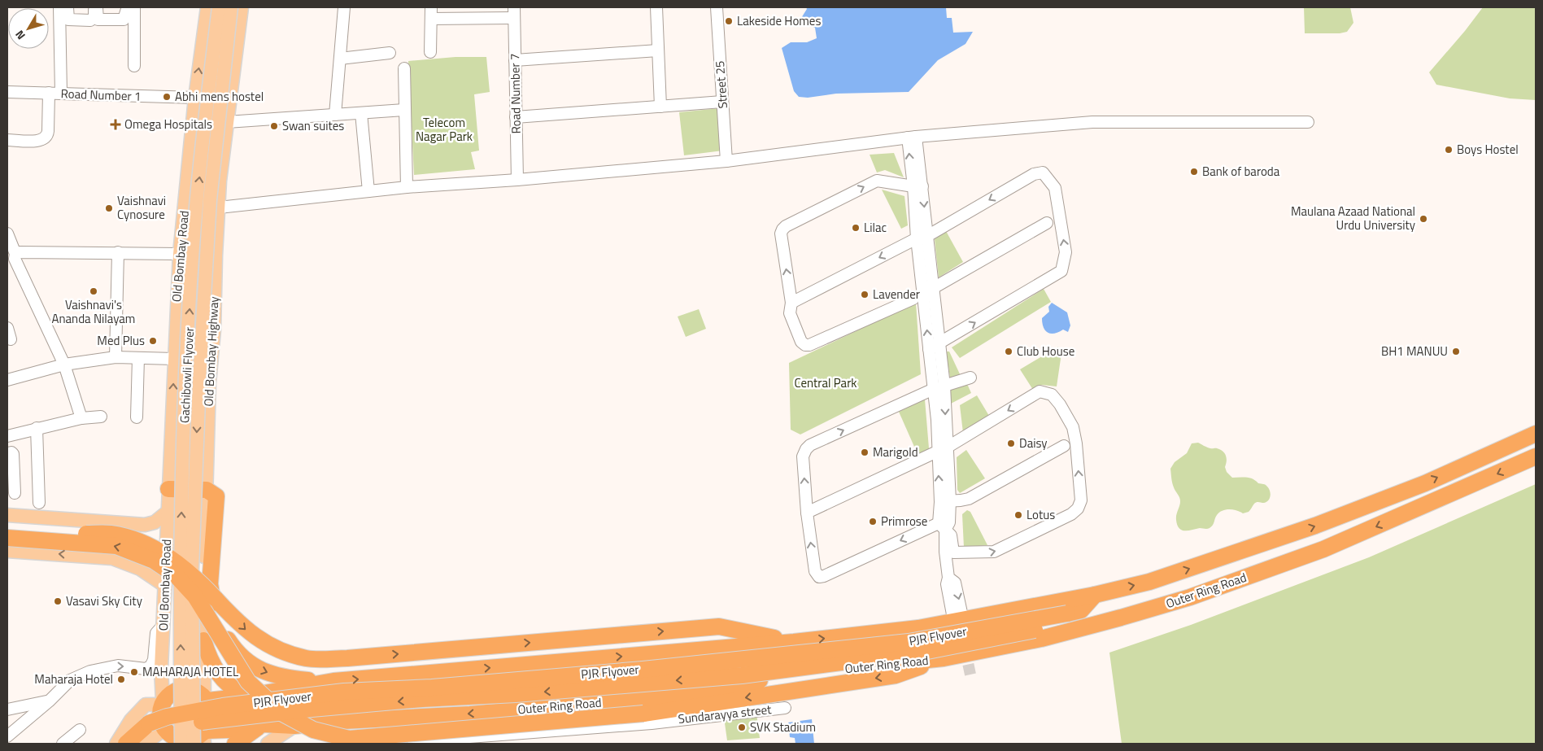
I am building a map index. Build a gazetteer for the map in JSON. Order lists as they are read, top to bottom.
{
  "streets": {
    "highway": ["Outer Ring Road", "PJR Flyover"],
    "main road": ["Old Bombay Road", "Old Bombay Highway", "Gachibowli Flyover"],
    "street": [
      "Street 25",
      "Road Number 7",
      "Road Number 1",
      "Sundarayya street"
    ]
  },
  "crossings": [
    ["Road Number 1", "Old Bombay Road"],
    ["Old Bombay Road", "Old Bombay Highway"],
    ["Old Bombay Road", "Gachibowli Flyover"],
    ["Old Bombay Road", "Outer Ring Road"],
    ["Old Bombay Highway", "Gachibowli Flyover"],
    ["Old Bombay Highway", "Outer Ring Road"],
    ["Gachibowli Flyover", "Outer Ring Road"],
    ["Outer Ring Road", "PJR Flyover"]
  ],
  "parks": ["Telecom Nagar Park", "Central Park"],
  "places": {
    "other": [
      "Lakeside Homes",
      "Abhi mens hostel",
      "Swan suites",
      "Boys Hostel",
      "Bank of baroda",
      "Vaishnavi Cynosure",
      "Maulana Azaad National Urdu University",
      "Lilac",
      "Vaishnavi's Ananda Nilayam",
      "Lavender",
      "Med Plus",
      "Club House",
      "BH1 MANUU",
      "Daisy",
      "Marigold",
      "Lotus",
      "Primrose",
      "Vasavi Sky City",
      "MAHARAJA HOTEL",
      "Maharaja Hotel",
      "SVK Stadium"
    ],
    "health": ["Omega Hospitals"]
  },
  "north": "bottom left"
}
